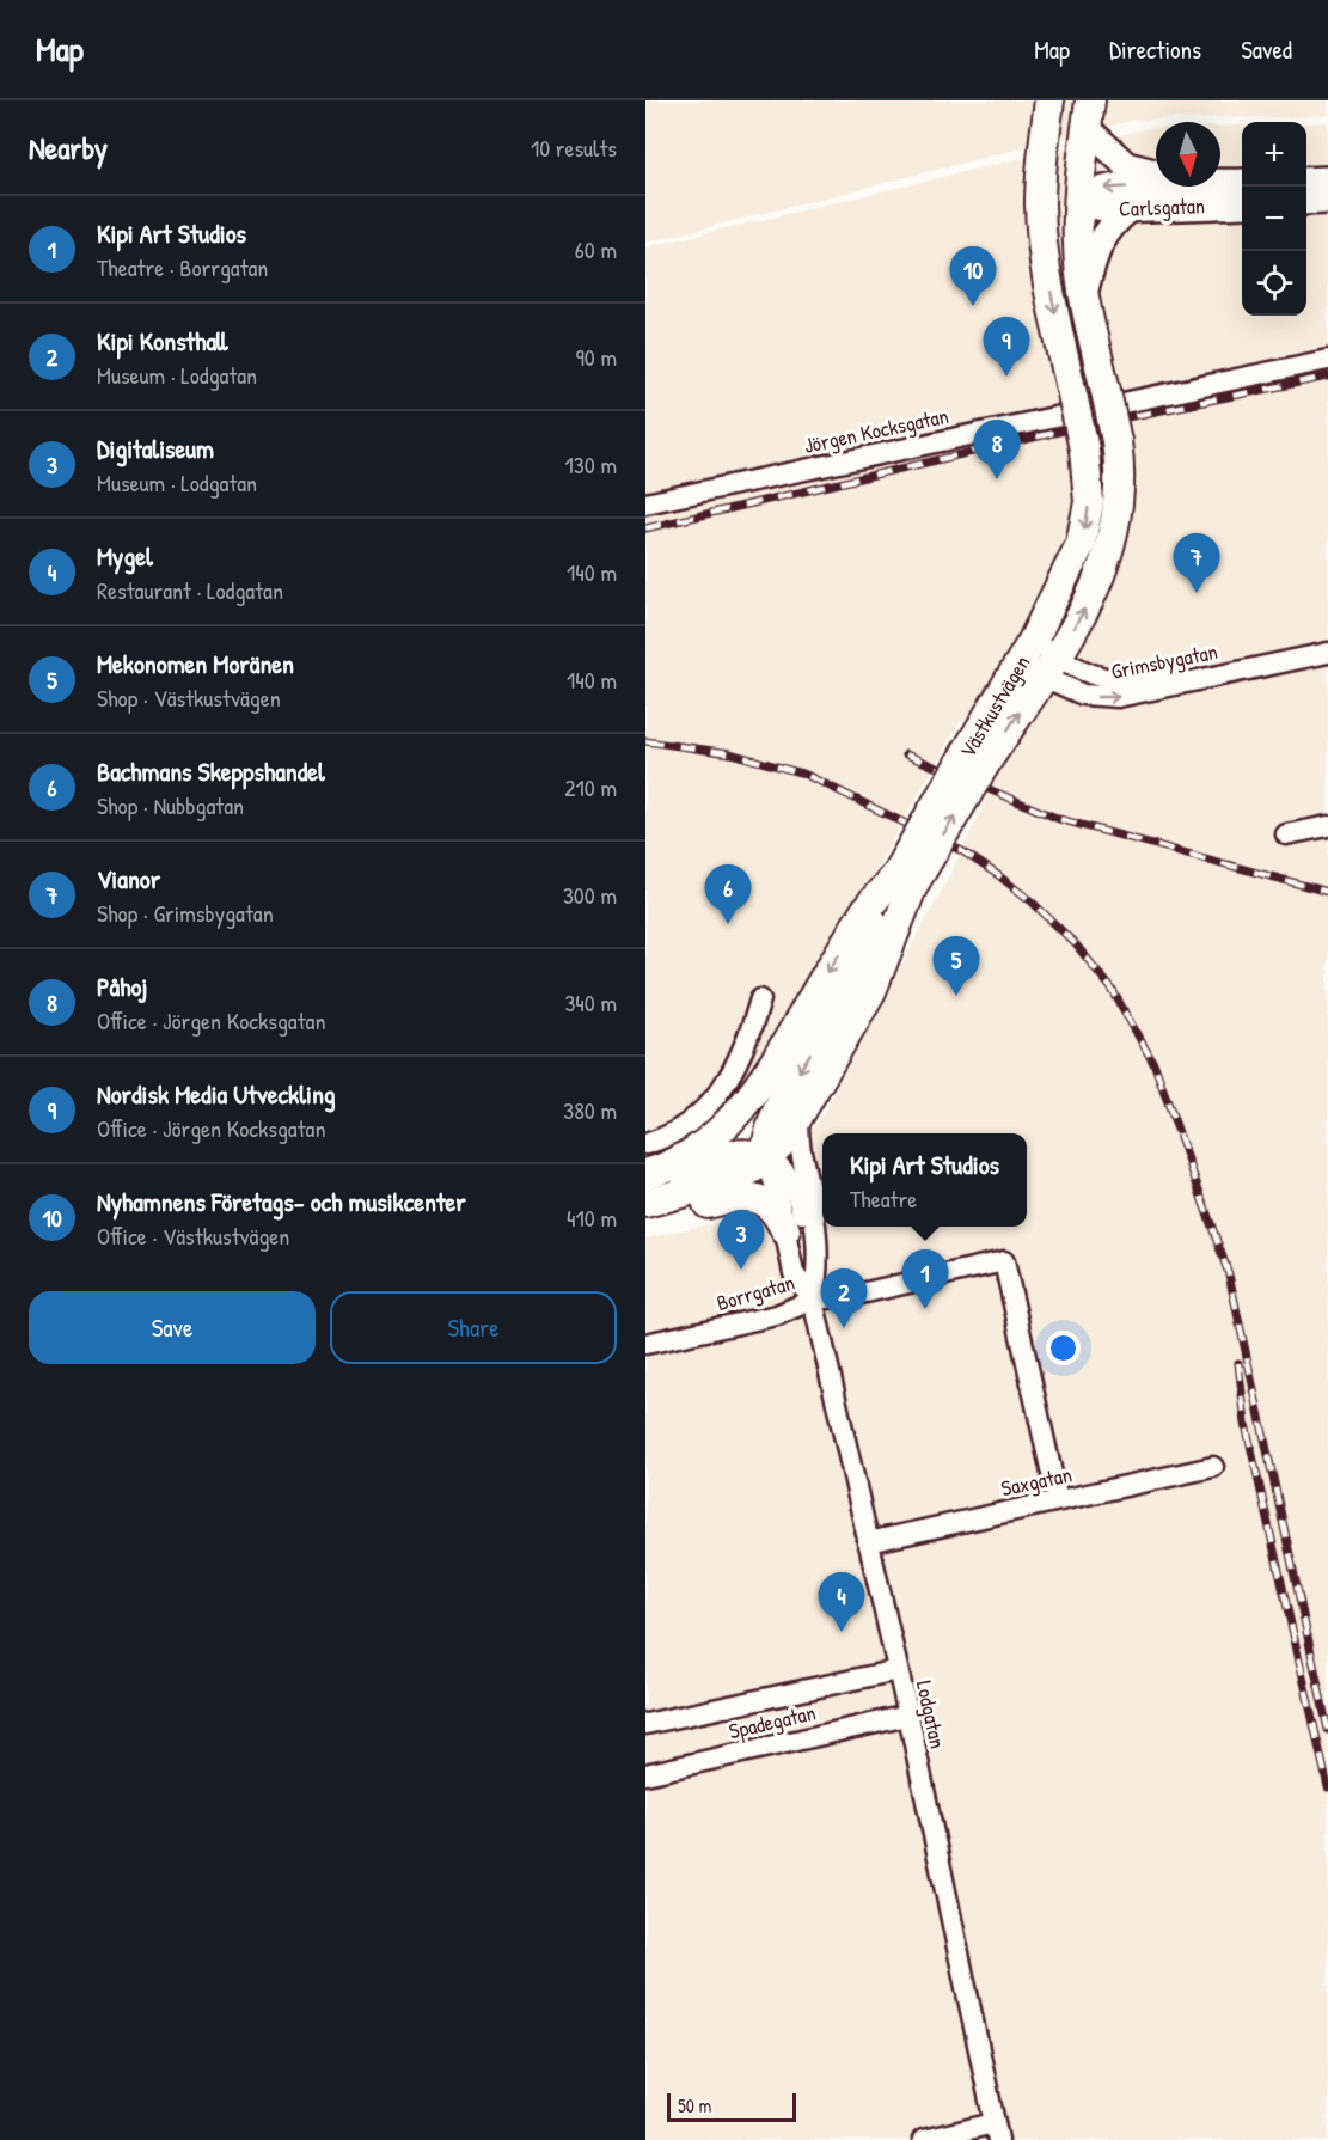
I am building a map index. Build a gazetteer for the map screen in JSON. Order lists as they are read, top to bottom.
{
  "streets": {
    "main road": ["Carlsgatan", "Västkustvägen"],
    "street": [
      "Jörgen Kocksgatan",
      "Grimsbygatan",
      "Borrgatan",
      "Saxgatan",
      "Lodgatan",
      "Spadegatan"
    ]
  },
  "crossings": [
    ["Carlsgatan", "Västkustvägen"],
    ["Grimsbygatan", "Västkustvägen"],
    ["Västkustvägen", "Lodgatan"],
    ["Borrgatan", "Saxgatan"],
    ["Borrgatan", "Lodgatan"],
    ["Saxgatan", "Lodgatan"],
    ["Lodgatan", "Spadegatan"]
  ],
  "scale_bar": "50 m",
  "north": "bottom",
  "page": {
    "header": "Map",
    "nav": ["Map", "Directions", "Saved"],
    "heading": ["Nearby", "10 results"],
    "map_buttons": ["+", "−"],
    "list": [
      {
        "mark": "1",
        "name": "Kipi Art Studios",
        "note": "Theatre · Borrgatan",
        "value": "60 m"
      },
      {
        "mark": "2",
        "name": "Kipi Konsthall",
        "note": "Museum · Lodgatan",
        "value": "90 m"
      },
      {
        "mark": "3",
        "name": "Digitaliseum",
        "note": "Museum · Lodgatan",
        "value": "130 m"
      },
      {
        "mark": "4",
        "name": "Mygel",
        "note": "Restaurant · Lodgatan",
        "value": "140 m"
      },
      {
        "mark": "5",
        "name": "Mekonomen Moränen",
        "note": "Shop · Västkustvägen",
        "value": "140 m"
      },
      {
        "mark": "6",
        "name": "Bachmans Skeppshandel",
        "note": "Shop · Nubbgatan",
        "value": "210 m"
      },
      {
        "mark": "7",
        "name": "Vianor",
        "note": "Shop · Grimsbygatan",
        "value": "300 m"
      },
      {
        "mark": "8",
        "name": "Påhoj",
        "note": "Office · Jörgen Kocksgatan",
        "value": "340 m"
      },
      {
        "mark": "9",
        "name": "Nordisk Media Utveckling",
        "note": "Office · Jörgen Kocksgatan",
        "value": "380 m"
      },
      {
        "mark": "10",
        "name": "Nyhamnens Företags- och musikcenter",
        "note": "Office · Västkustvägen",
        "value": "410 m"
      }
    ],
    "pins": [
      "10",
      "9",
      "8",
      "7",
      "6",
      "5",
      "3",
      "1",
      "2",
      "4"
    ],
    "popup": ["Kipi Art Studios", "Theatre"],
    "buttons": ["Save", "Share"],
    "scale": "50 m"
  }
}
